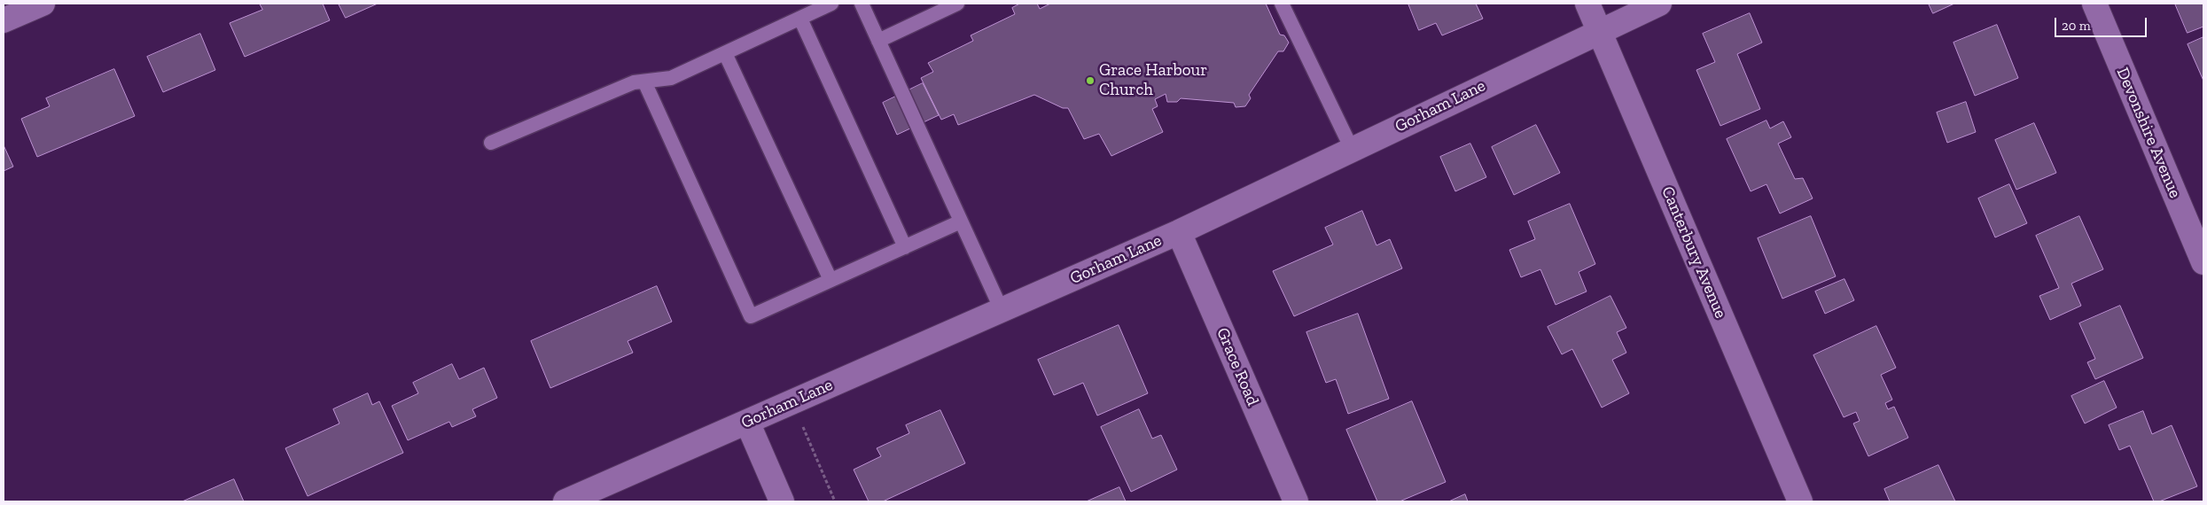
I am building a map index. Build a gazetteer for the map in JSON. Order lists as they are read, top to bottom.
{
  "streets": {
    "street": [
      "Gorham Lane",
      "Devonshire Avenue",
      "Canterbury Avenue",
      "Grace Road"
    ]
  },
  "crossings": [
    ["Gorham Lane", "Canterbury Avenue"],
    ["Gorham Lane", "Grace Road"]
  ],
  "places": ["Grace Harbour Church"],
  "scale_bar": "20 m"
}
